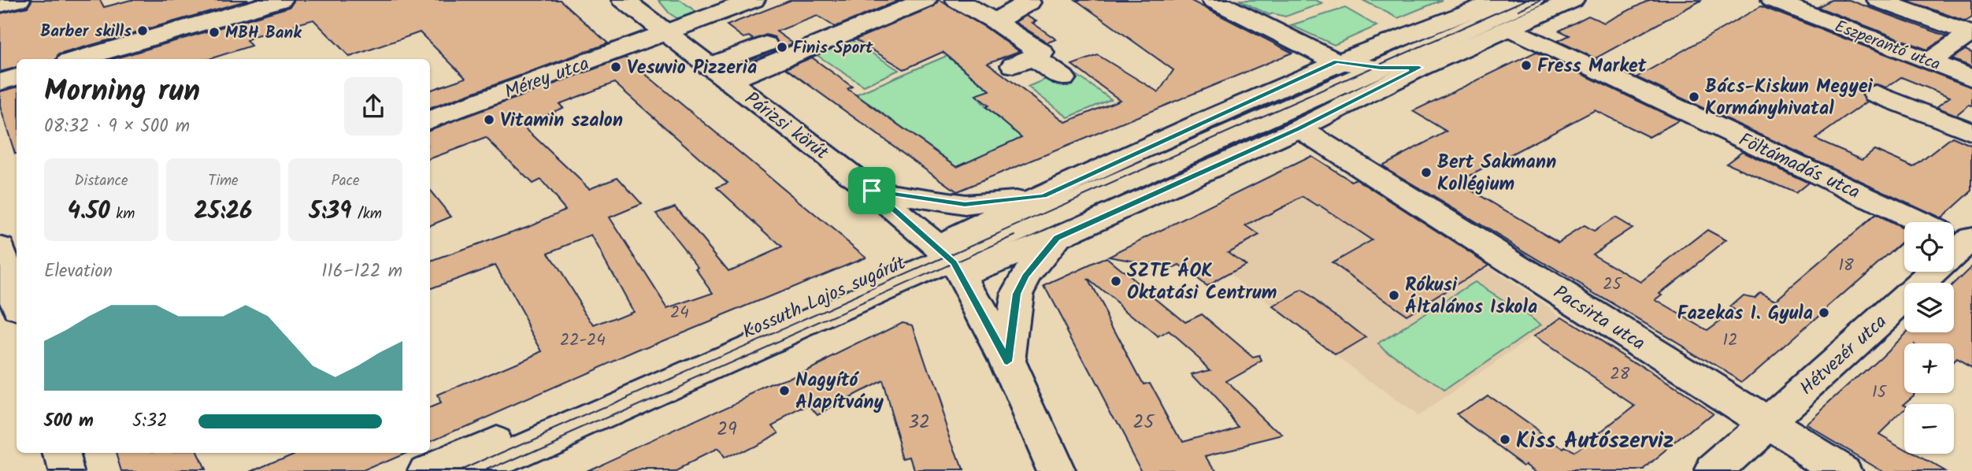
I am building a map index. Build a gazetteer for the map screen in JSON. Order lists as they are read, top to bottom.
{
  "streets": {
    "street": [
      "Eszperantó utca",
      "Mérey utca",
      "Párizsi körút",
      "Föltámadás utca",
      "Kossuth Lajos sugárút",
      "Pacsirta utca",
      "Hétvezér utca"
    ]
  },
  "crossings": [
    ["Mérey utca", "Párizsi körút"],
    ["Párizsi körút", "Kossuth Lajos sugárút"],
    ["Föltámadás utca", "Kossuth Lajos sugárút"],
    ["Föltámadás utca", "Hétvezér utca"],
    ["Kossuth Lajos sugárút", "Pacsirta utca"],
    ["Pacsirta utca", "Hétvezér utca"]
  ],
  "places": [
    "Barber skills",
    "MBH Bank",
    "Finis Sport",
    "Fress Market",
    "Vesuvio Pizzeria",
    "Bács-Kiskun Megyei Kormányhivatal",
    "Vitamin szalon",
    "Bert Sakmann Kollégium",
    "SZTE ÁOK Oktatási Centrum",
    "Rókusi Általános Iskola",
    "Fazekas I. Gyula",
    "Nagyító Alapítvány",
    "Kiss Autószerviz"
  ],
  "house_numbers": [
    "18",
    "25",
    "24",
    "22-24",
    "12",
    "28",
    "15",
    "32",
    "25",
    "29"
  ],
  "page": {
    "heading": ["Morning run", "08:32 · 9 × 500 m"],
    "stats": [
      ["Distance", "4.50 km"],
      ["Time", "25:26"],
      ["Pace", "5:39 /km"]
    ],
    "map_buttons": ["+", "−"],
    "chart": ["Elevation", "116–122 m"],
    "list": [
      {
        "name": "500 m",
        "note": "5:32"
      }
    ]
  }
}
